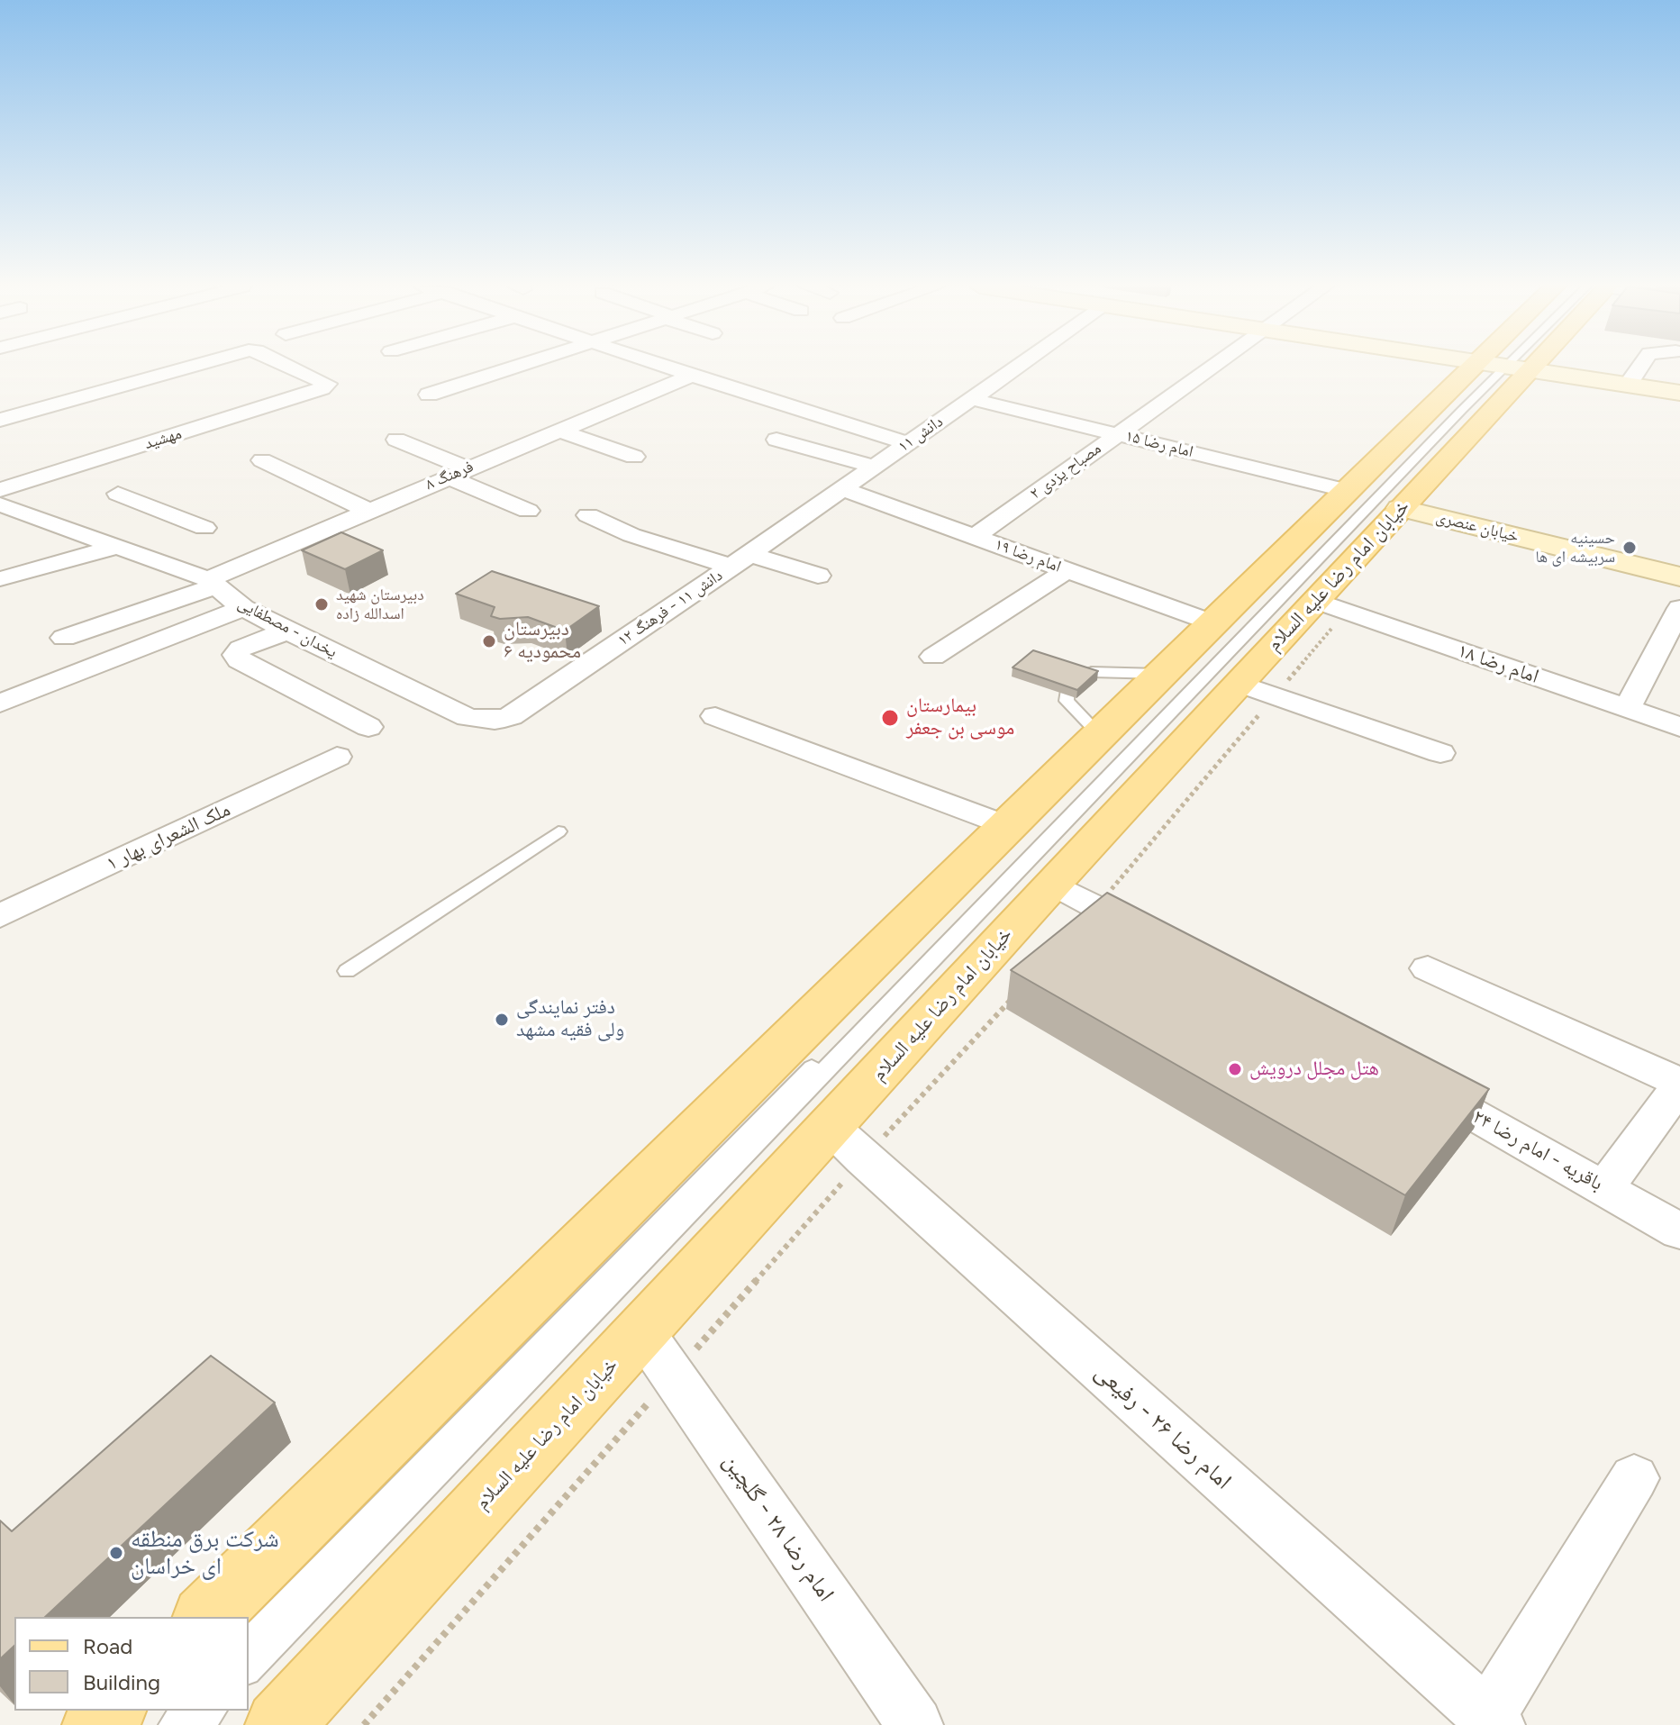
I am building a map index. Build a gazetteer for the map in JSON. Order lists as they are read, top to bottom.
{
  "streets": {
    "main road": ["خیابان عنصری", "خیابان امام رضا علیه السلام"],
    "street": [
      "دانش ۱۱",
      "مهشید",
      "امام رضا ۱۵",
      "مصباح یزدی ۲",
      "فرهنگ ۸",
      "امام رضا ۱۹",
      "دانش ۱۱ - فرهنگ ۱۲",
      "یخدان - مصطفایی",
      "امام رضا ۱۸",
      "ملک الشعرای بهار ۱",
      "باقریه - امام رضا ۲۴",
      "امام رضا ۲۶ - رفیعی",
      "امام رضا ۲۸ - گلچین"
    ]
  },
  "crossings": [
    ["دانش ۱۱", "امام رضا ۱۵"],
    ["دانش ۱۱", "امام رضا ۱۹"],
    ["دانش ۱۱", "دانش ۱۱ - فرهنگ ۱۲"],
    ["امام رضا ۱۵", "مصباح یزدی ۲"],
    ["امام رضا ۱۵", "خیابان امام رضا علیه السلام"],
    ["مصباح یزدی ۲", "امام رضا ۱۹"],
    ["فرهنگ ۸", "یخدان - مصطفایی"],
    ["خیابان عنصری", "خیابان امام رضا علیه السلام"],
    ["امام رضا ۱۹", "خیابان امام رضا علیه السلام"],
    ["امام رضا ۱۹", "دانش ۱۱ - فرهنگ ۱۲"],
    ["خیابان امام رضا علیه السلام", "امام رضا ۱۸"],
    ["خیابان امام رضا علیه السلام", "امام رضا ۲۶ - رفیعی"],
    ["خیابان امام رضا علیه السلام", "امام رضا ۲۸ - گلچین"],
    ["دانش ۱۱ - فرهنگ ۱۲", "یخدان - مصطفایی"]
  ],
  "places": [
    "حسینیه سربیشه ای ها",
    "دبیرستان شهید اسدالله زاده",
    "دبیرستان محمودیه ۶",
    "بیمارستان موسی بن جعفر",
    "دفتر نمایندگی ولی فقیه مشهد",
    "هتل مجلل درویش",
    "شرکت برق منطقه ای خراسان"
  ],
  "legend": ["Road", "Building"]
}
